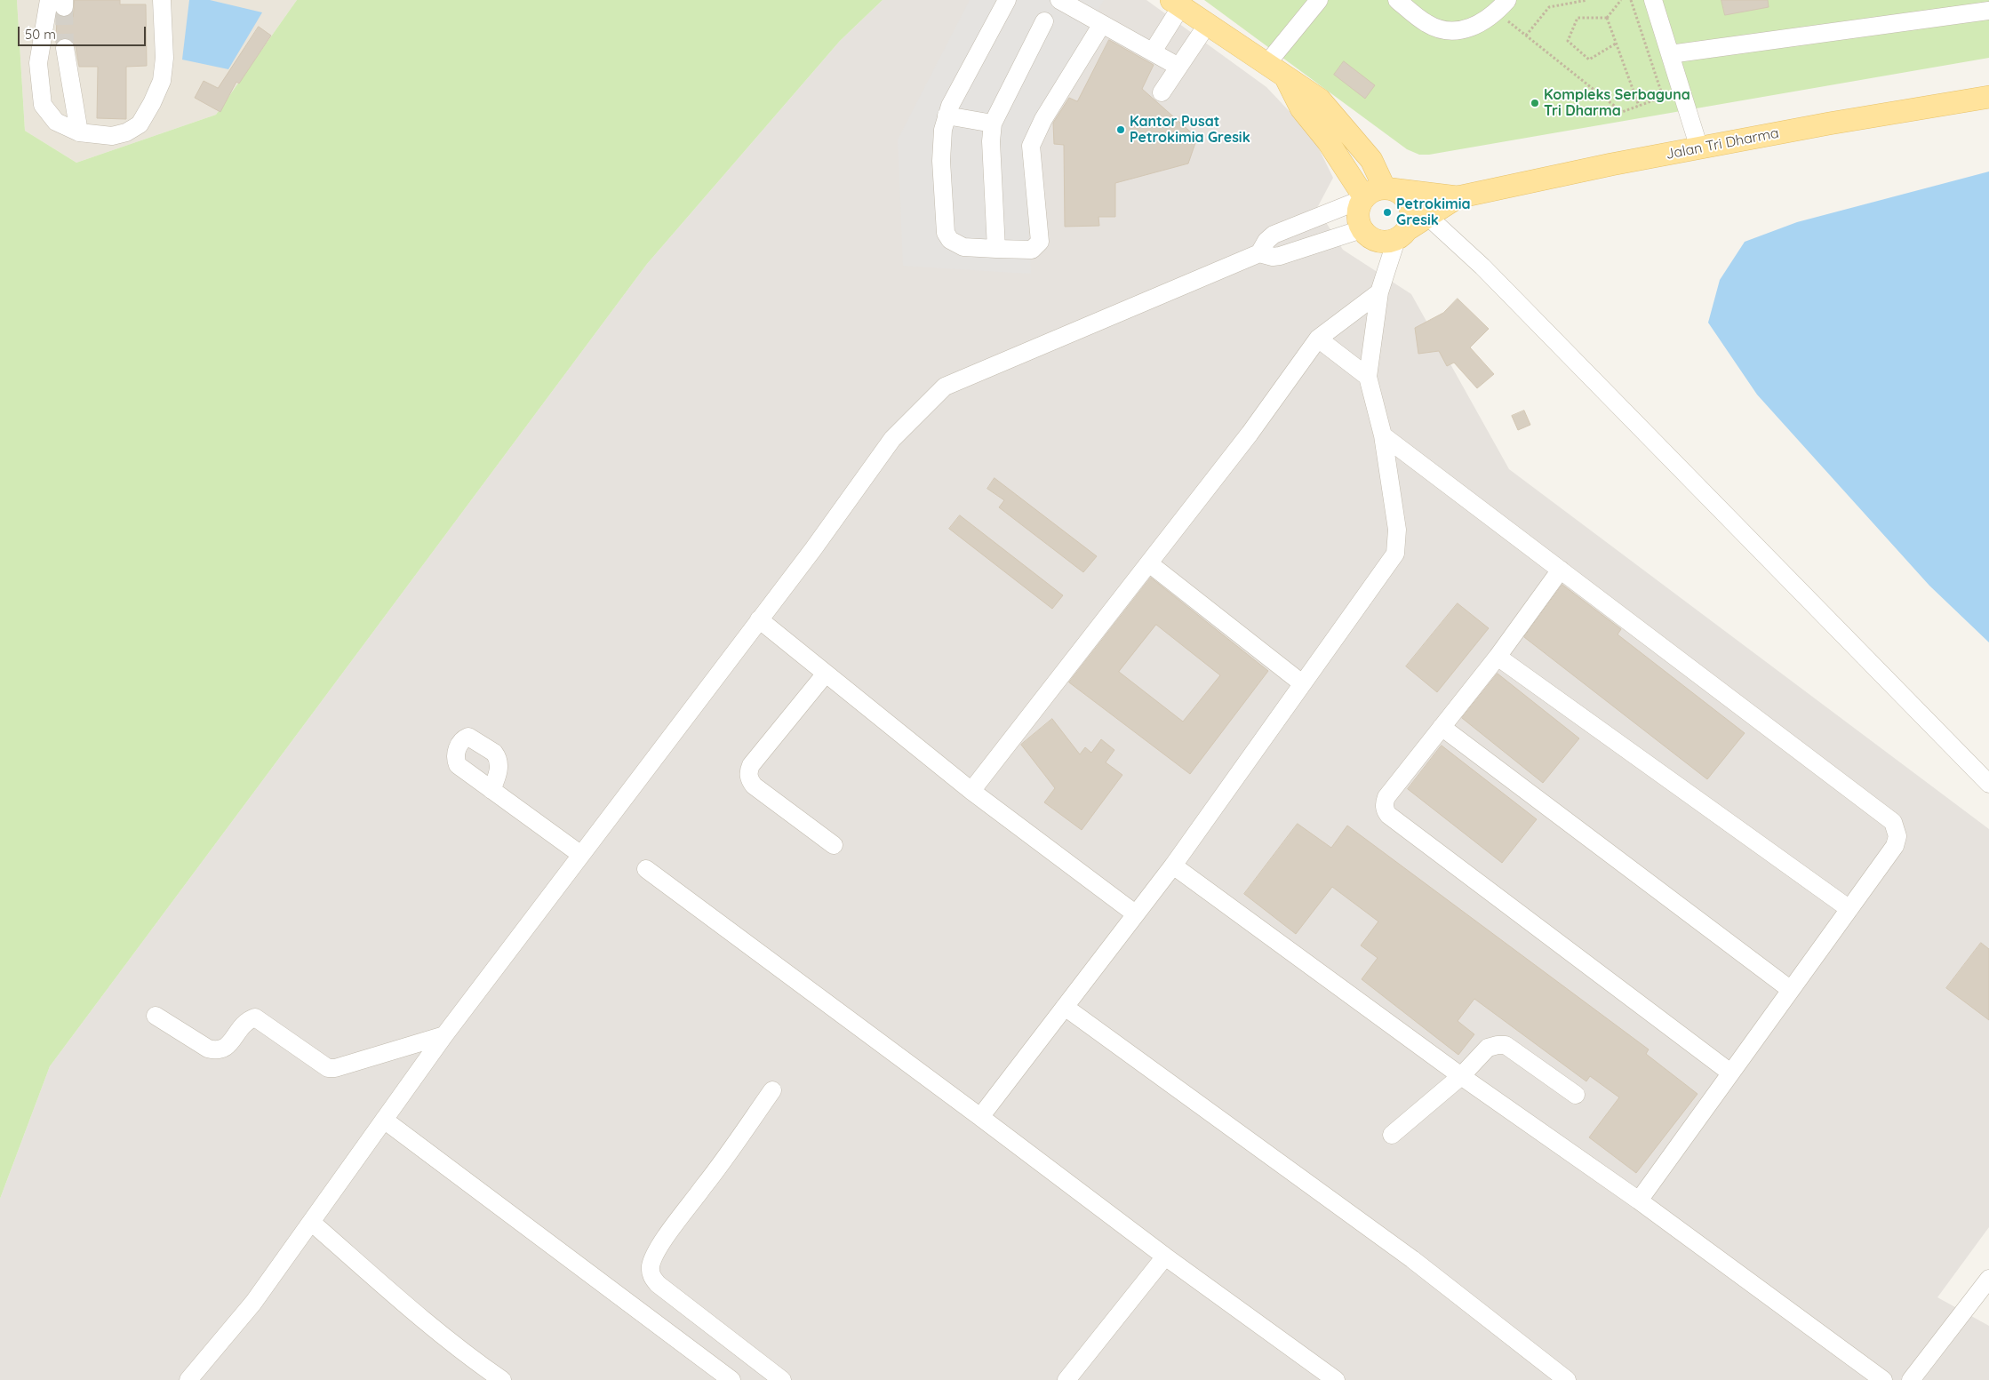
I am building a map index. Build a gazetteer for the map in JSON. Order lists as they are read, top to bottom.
{
  "streets": {
    "main road": ["Jalan Tri Dharma"]
  },
  "places": ["Kompleks Serbaguna Tri Dharma", "Kantor Pusat Petrokimia Gresik", "Petrokimia Gresik"],
  "scale_bar": "50 m"
}
